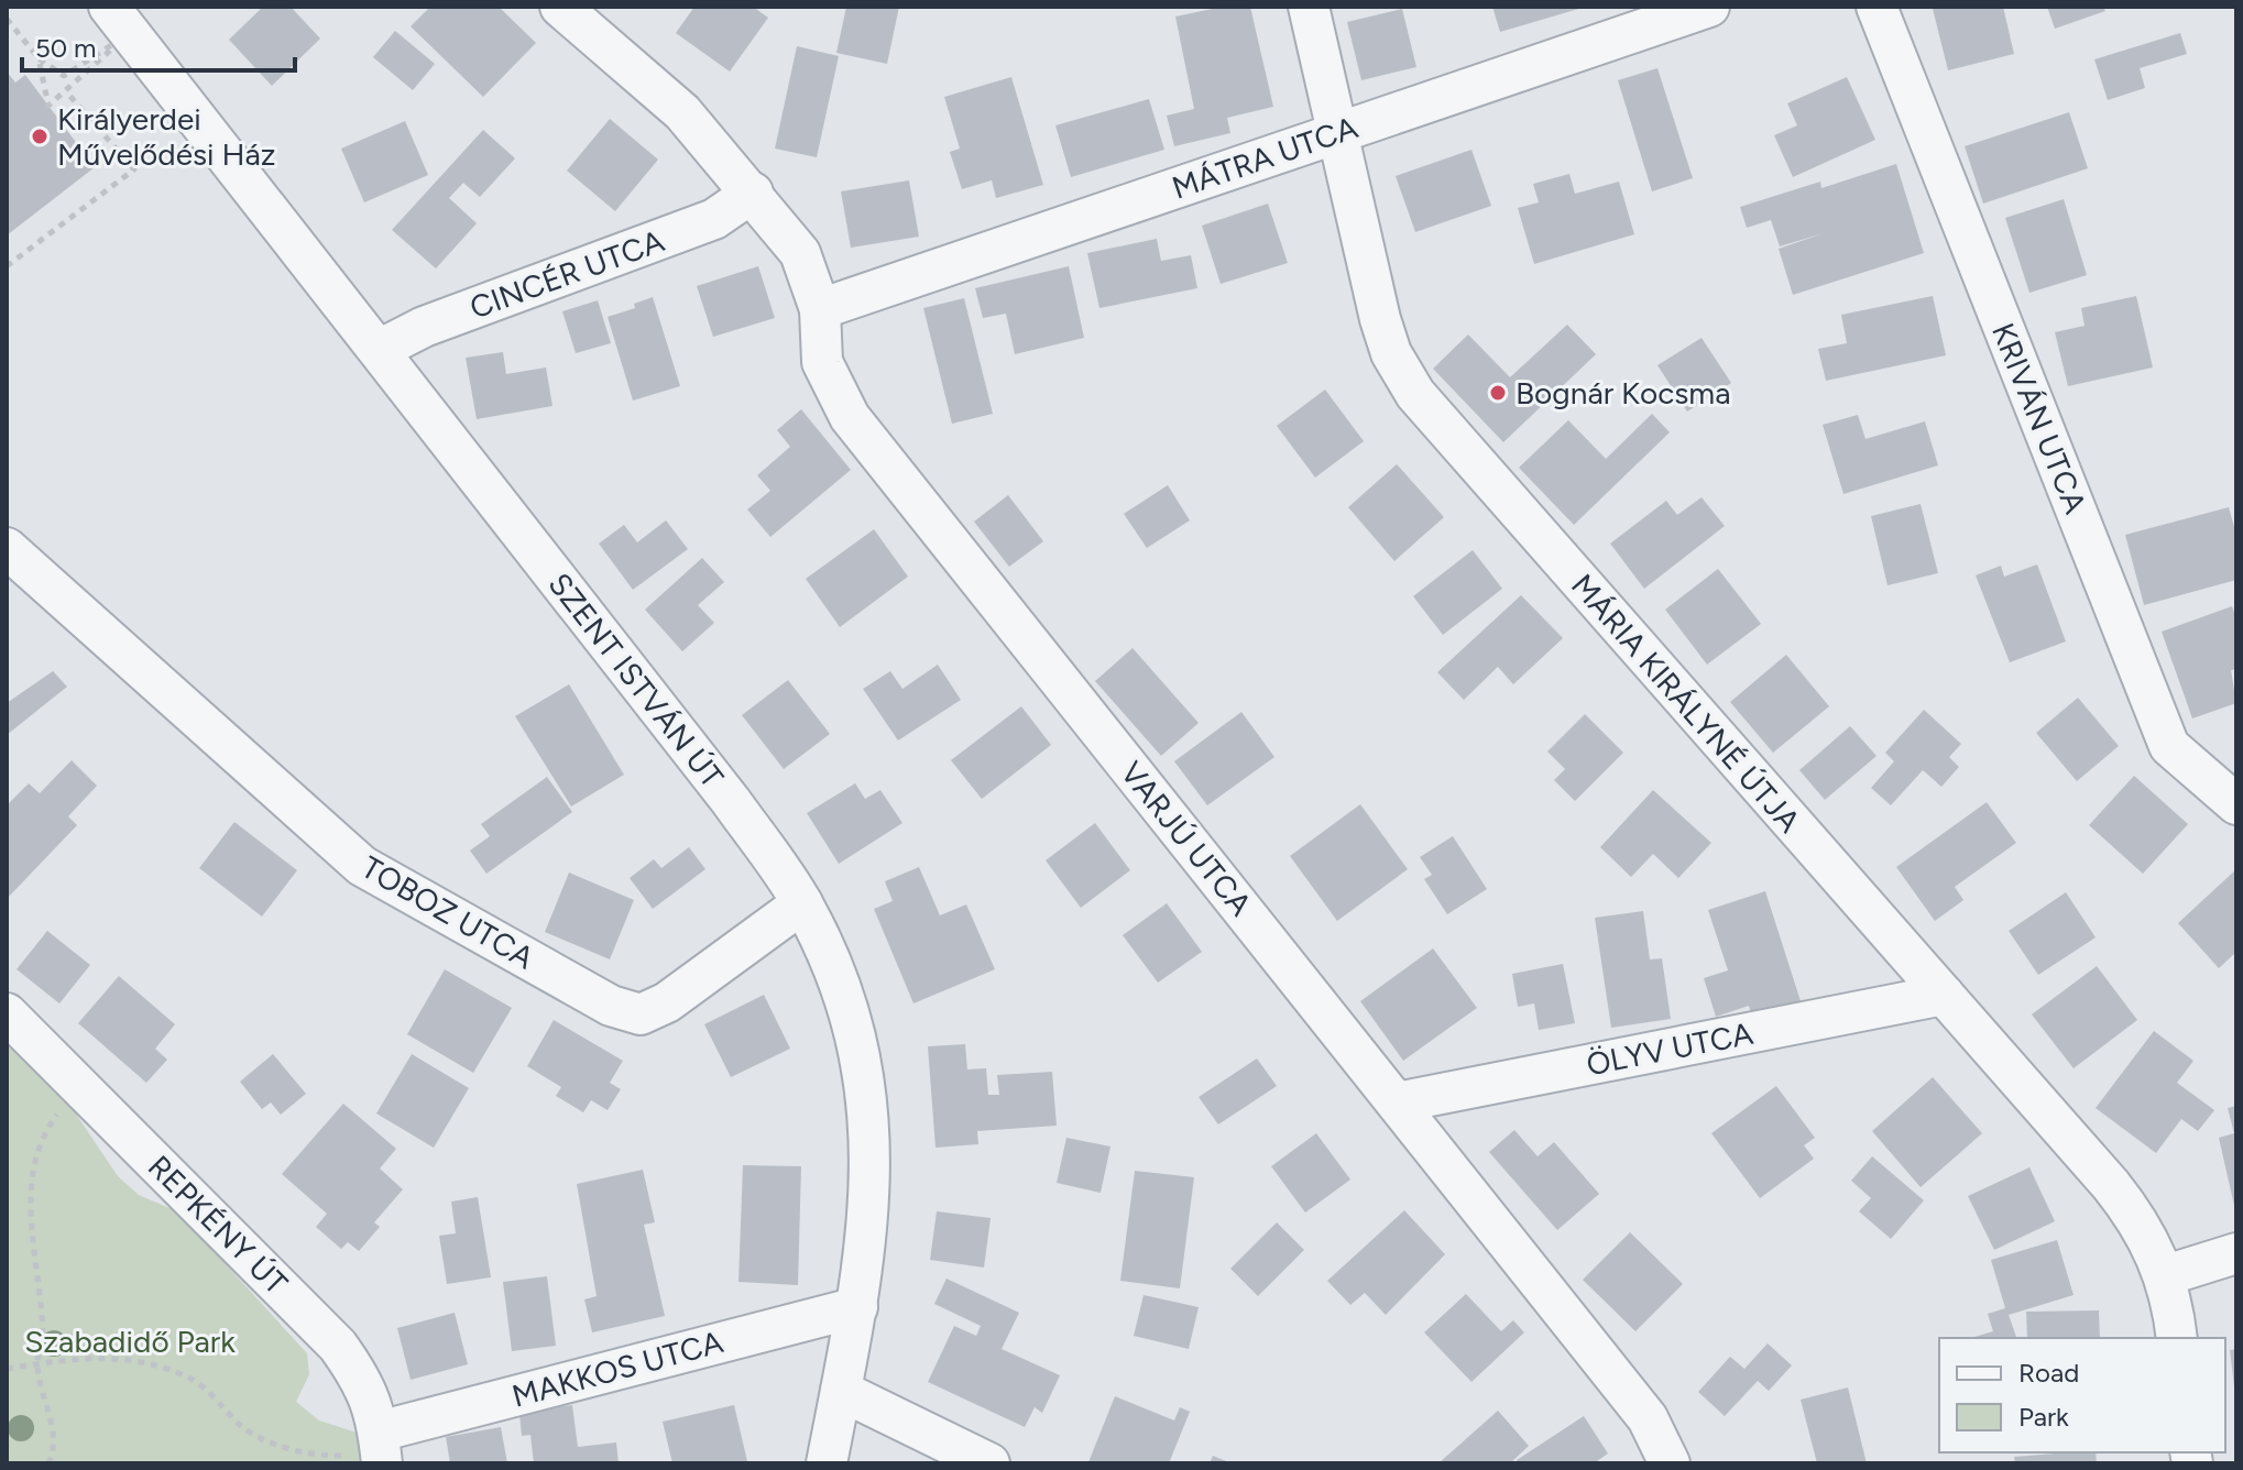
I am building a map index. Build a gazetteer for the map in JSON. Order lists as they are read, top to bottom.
{
  "streets": {
    "street": [
      "MÁTRA UTCA",
      "CINCÉR UTCA",
      "KRIVÁN UTCA",
      "SZENT ISTVÁN ÚT",
      "MÁRIA KIRÁLYNÉ ÚTJA",
      "VARJÚ UTCA",
      "TOBOZ UTCA",
      "ÖLYV UTCA",
      "REPKÉNY ÚT",
      "MAKKOS UTCA"
    ]
  },
  "crossings": [
    ["MÁTRA UTCA", "MÁRIA KIRÁLYNÉ ÚTJA"],
    ["MÁTRA UTCA", "VARJÚ UTCA"],
    ["CINCÉR UTCA", "SZENT ISTVÁN ÚT"],
    ["CINCÉR UTCA", "VARJÚ UTCA"],
    ["SZENT ISTVÁN ÚT", "TOBOZ UTCA"],
    ["SZENT ISTVÁN ÚT", "MAKKOS UTCA"],
    ["MÁRIA KIRÁLYNÉ ÚTJA", "ÖLYV UTCA"],
    ["VARJÚ UTCA", "ÖLYV UTCA"],
    ["REPKÉNY ÚT", "MAKKOS UTCA"]
  ],
  "parks": ["Szabadidő Park"],
  "places": ["Királyerdei Művelődési Ház", "Bognár Kocsma"],
  "legend": ["Road", "Park"],
  "scale_bar": "50 m"
}
